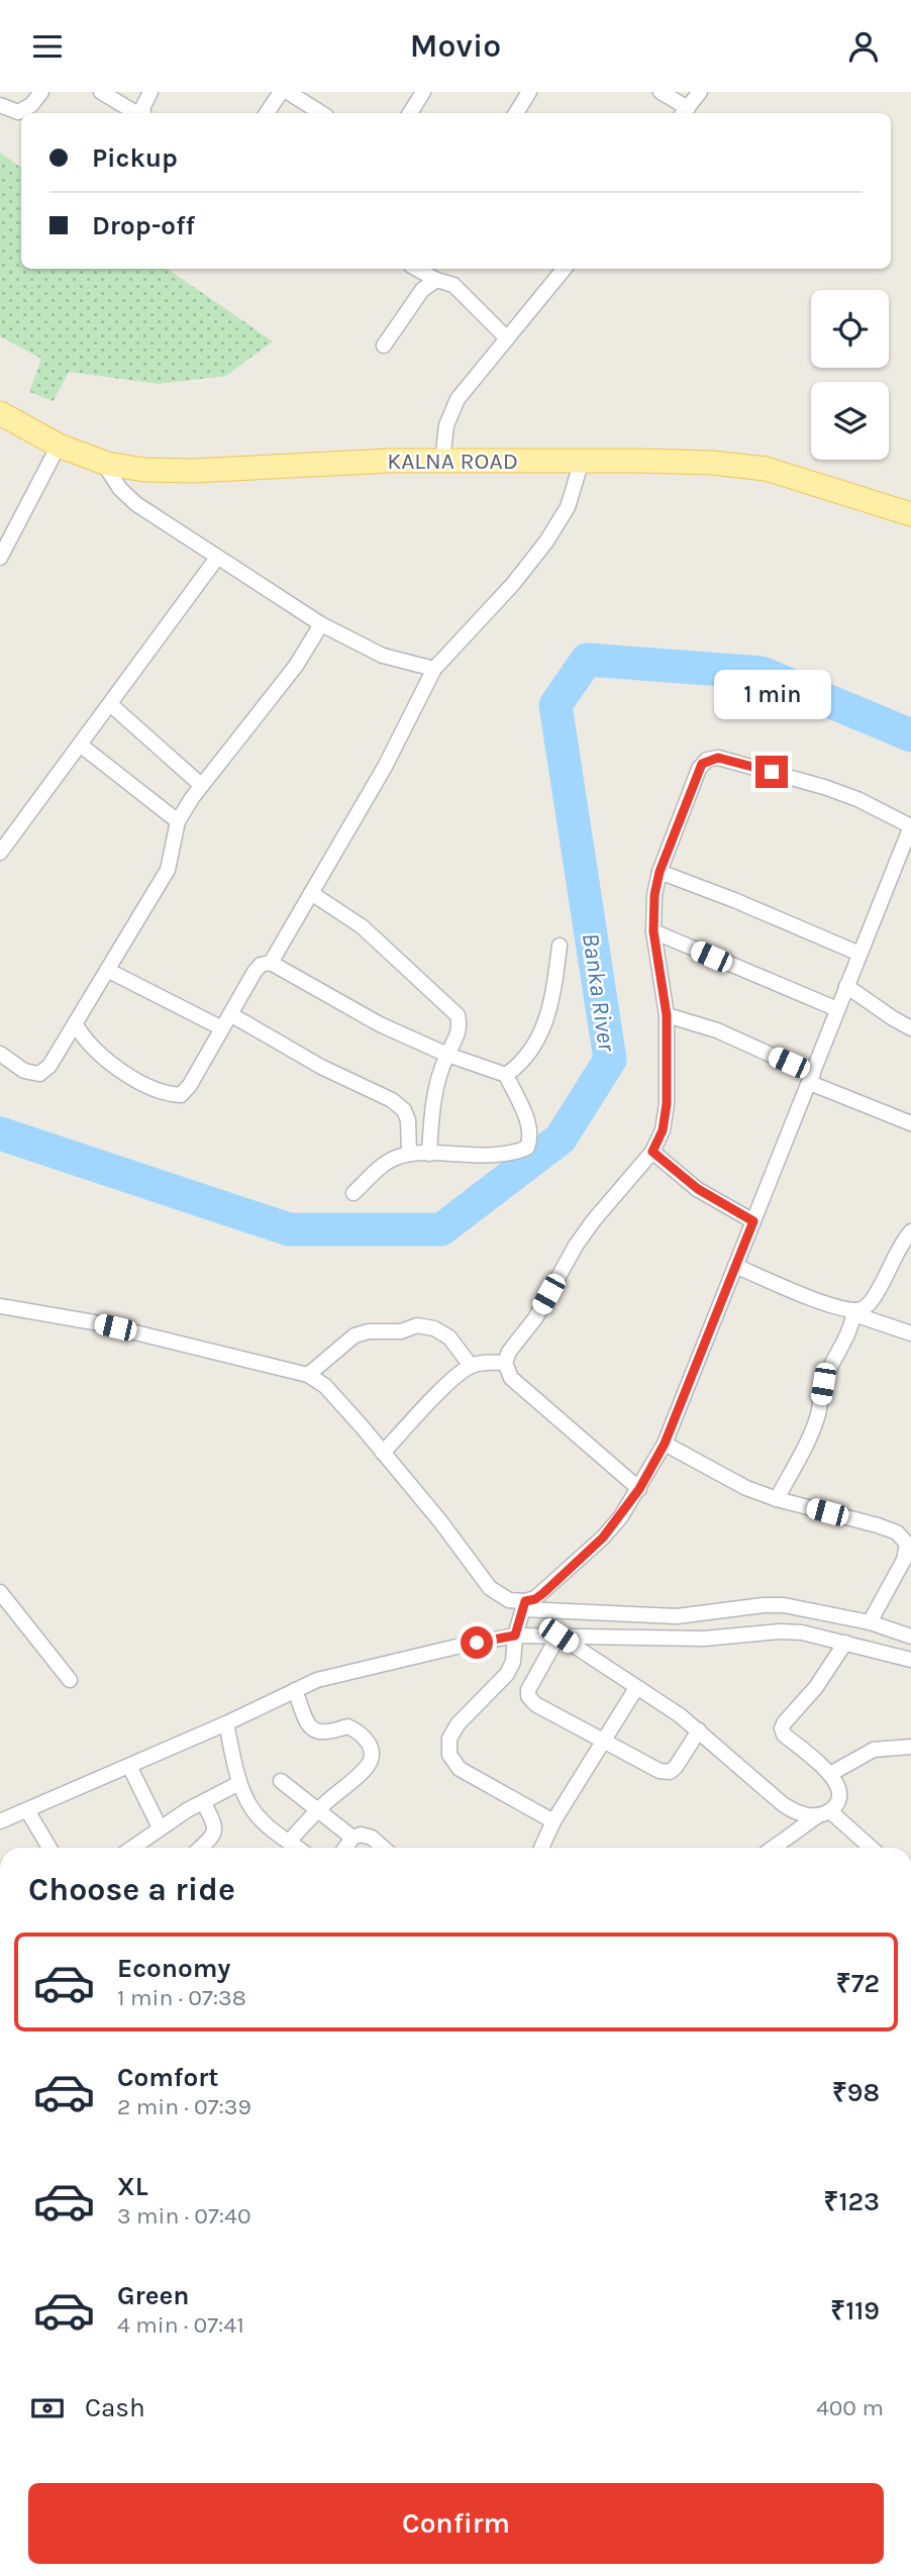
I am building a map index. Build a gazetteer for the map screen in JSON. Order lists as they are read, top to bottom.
{
  "streets": {
    "main road": ["KALNA ROAD"]
  },
  "water": ["Banka River"],
  "page": {
    "header": "Movio",
    "banner": ["Pickup", "Drop-off"],
    "bubble": "1 min",
    "heading": "Choose a ride",
    "list": [
      {
        "name": "Economy",
        "note": "1 min · 07:38",
        "value": "₹72"
      },
      {
        "name": "Comfort",
        "note": "2 min · 07:39",
        "value": "₹98"
      },
      {
        "name": "XL",
        "note": "3 min · 07:40",
        "value": "₹123"
      },
      {
        "name": "Green",
        "note": "4 min · 07:41",
        "value": "₹119"
      }
    ],
    "pay": ["Cash", "400 m"],
    "buttons": "Confirm"
  }
}
